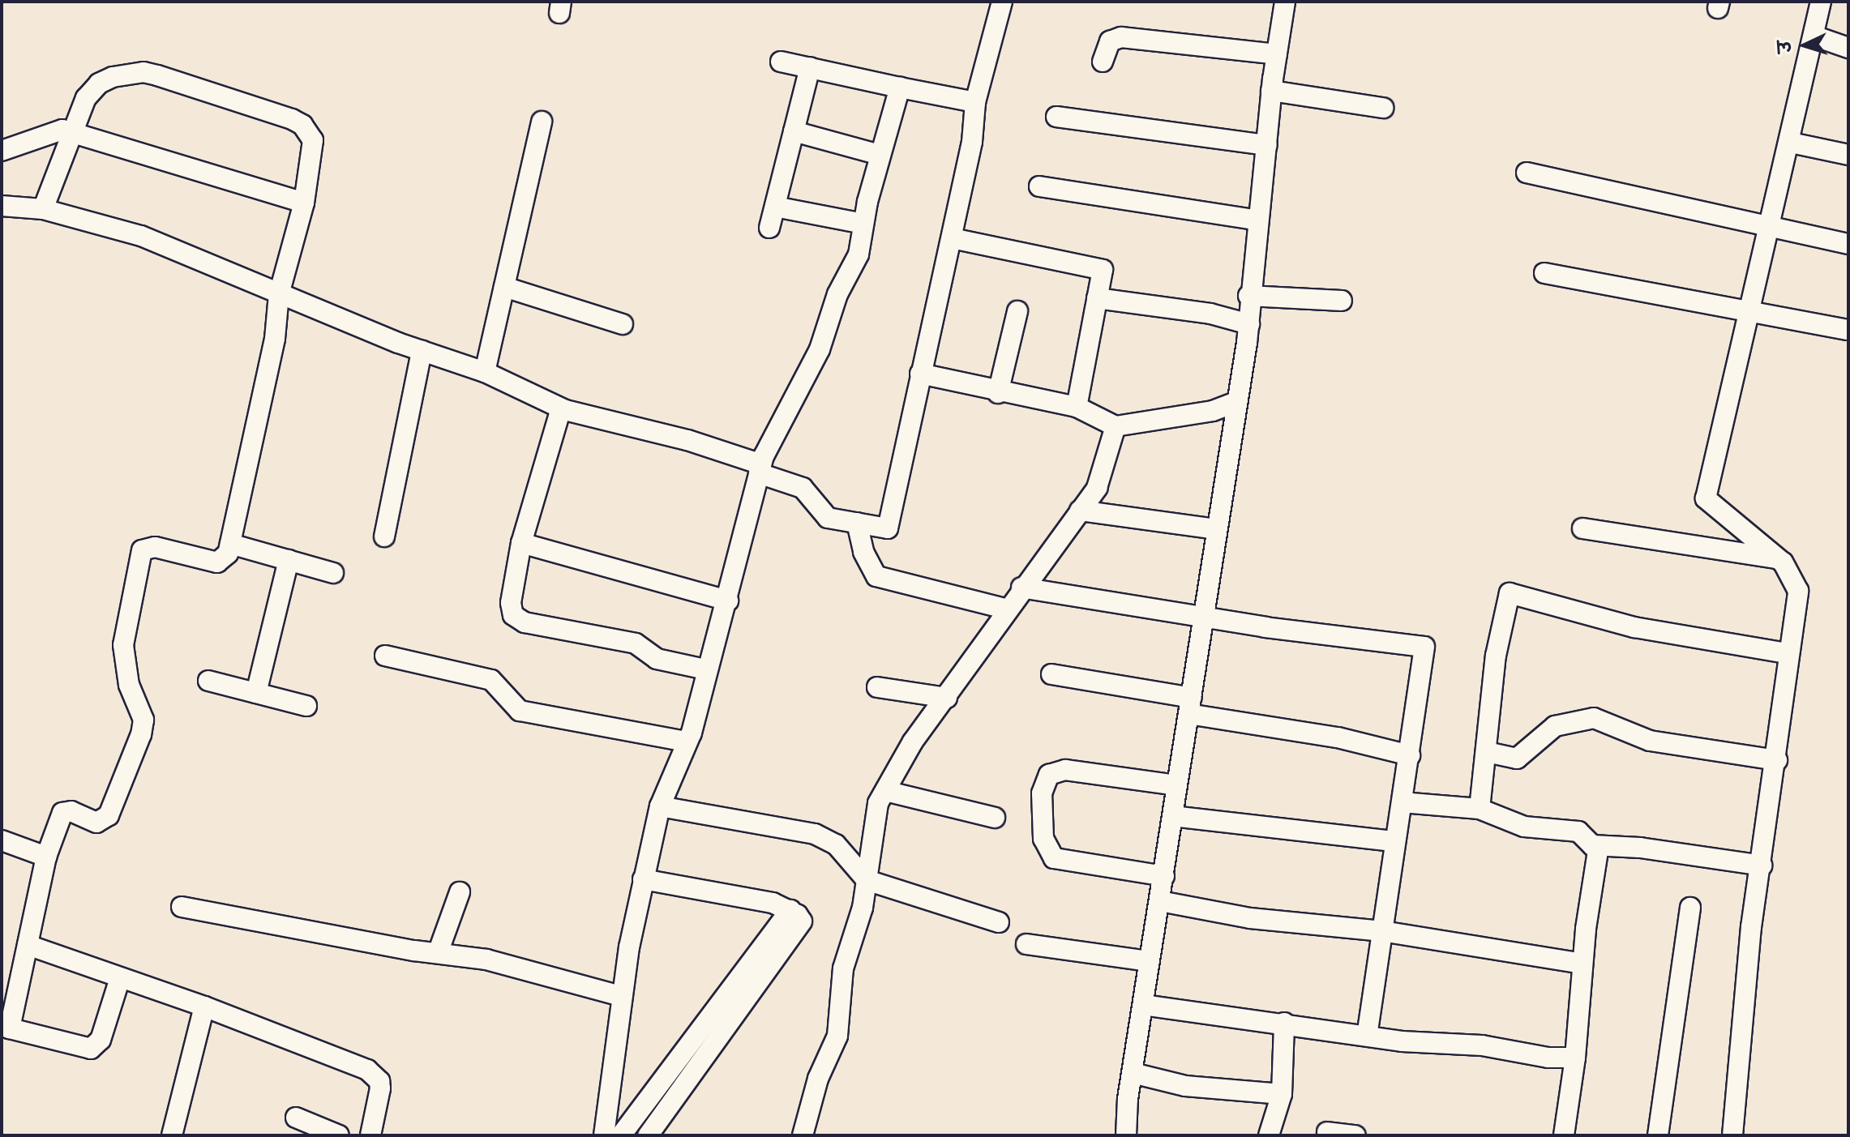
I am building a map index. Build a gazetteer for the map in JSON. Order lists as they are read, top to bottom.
{
  "north": "left"
}
